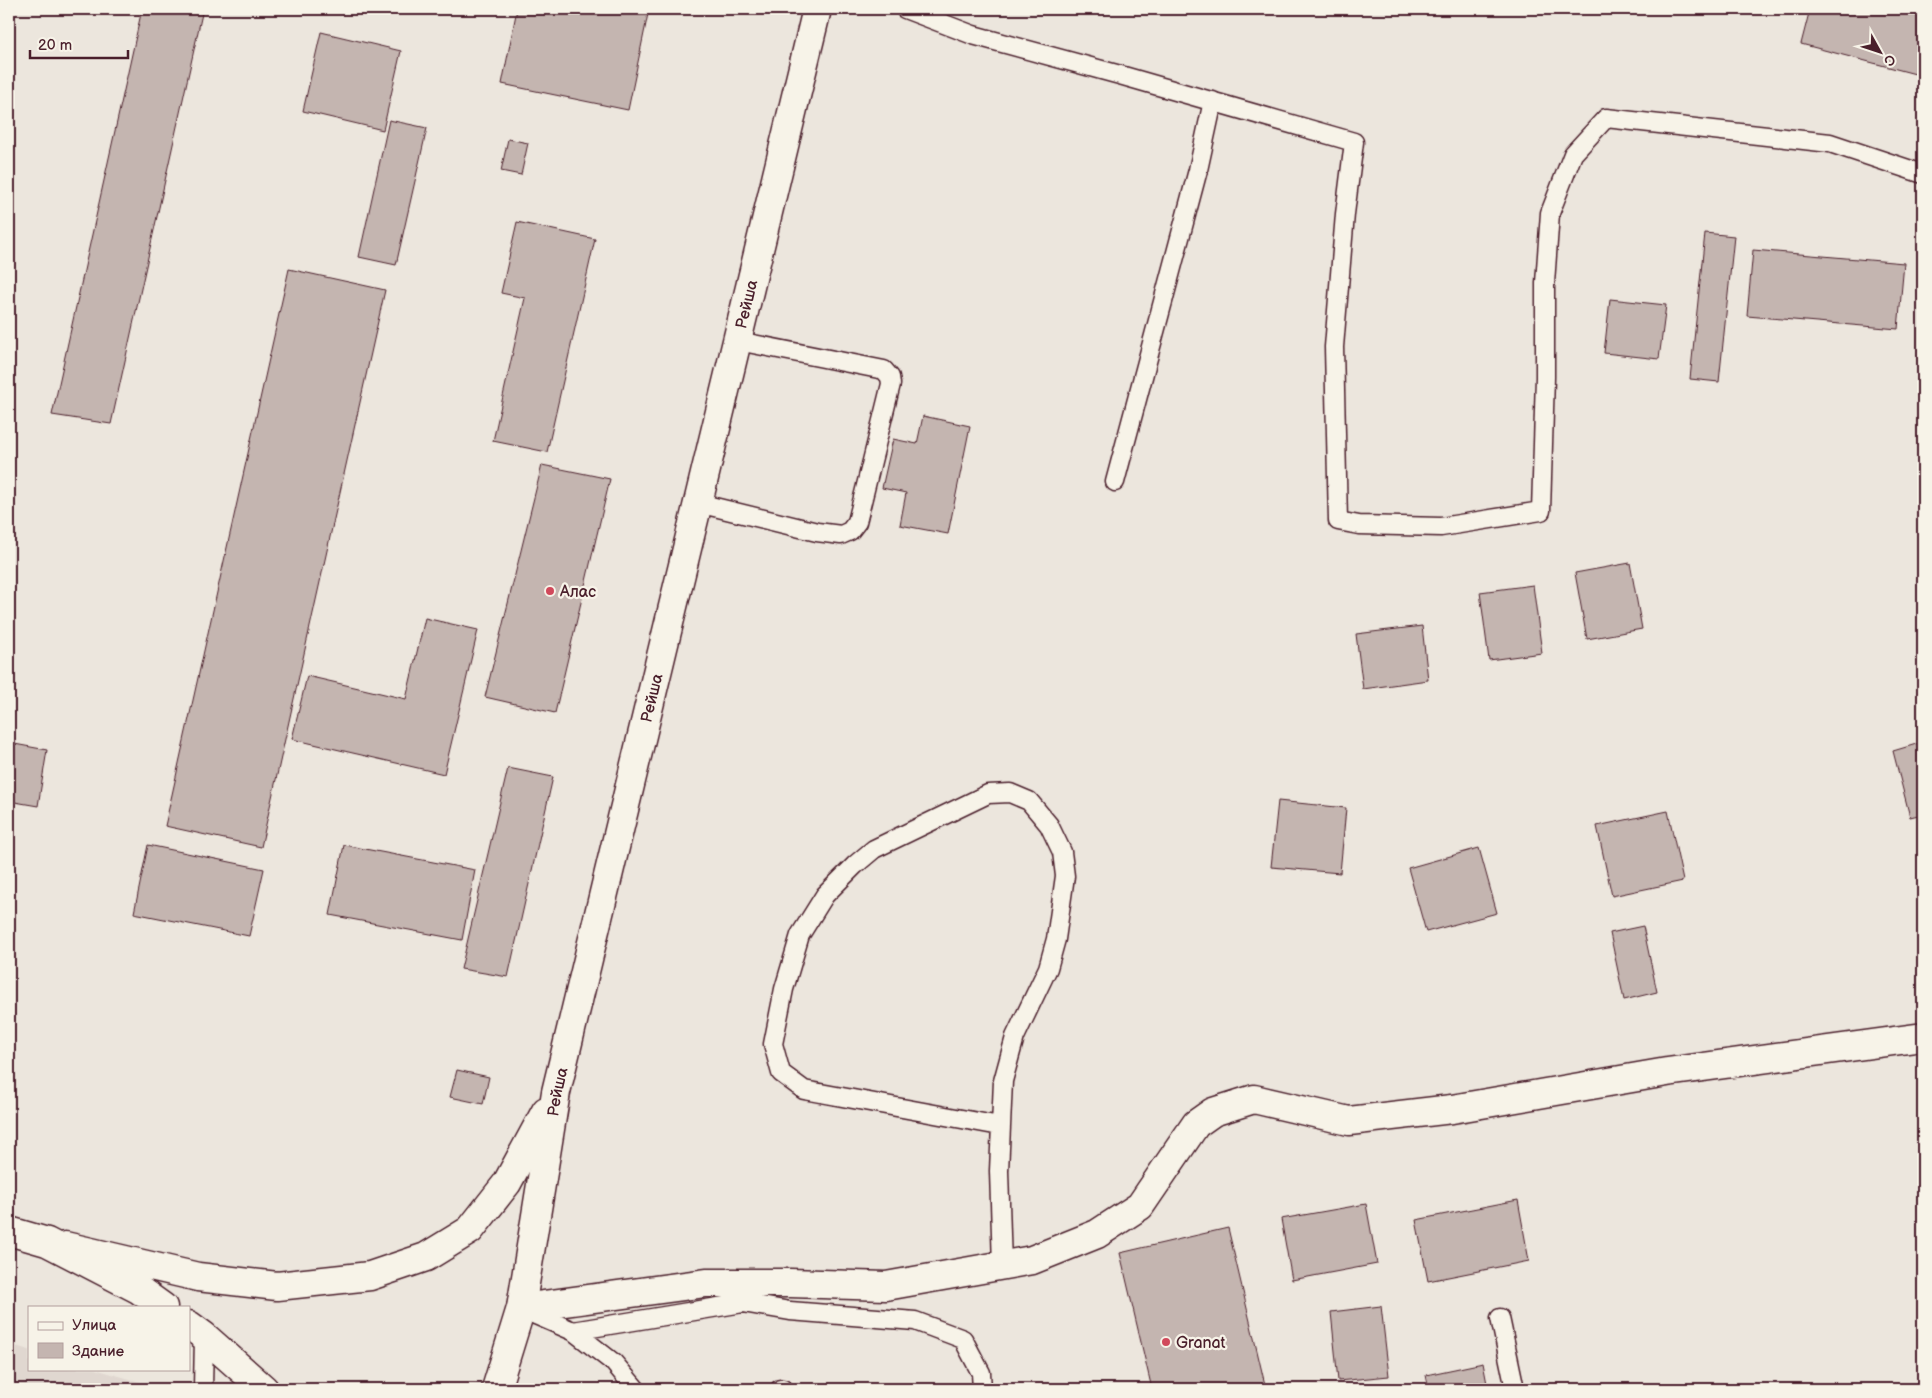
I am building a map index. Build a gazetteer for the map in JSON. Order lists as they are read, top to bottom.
{
  "streets": {
    "street": ["Рейша"]
  },
  "places": ["Алас", "Granat"],
  "legend": ["Улица", "Здание"],
  "scale_bar": "20 m",
  "north": "bottom right"
}
